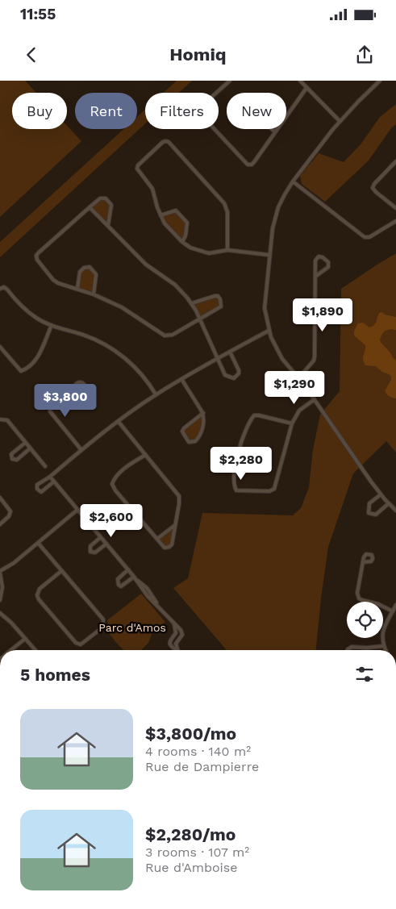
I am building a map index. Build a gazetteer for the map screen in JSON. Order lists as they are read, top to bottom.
{
  "parks": ["Parc d'Amos"],
  "page": {
    "status": "11:55",
    "header": "Homiq",
    "chip": [
      "Buy",
      "Rent",
      "Filters",
      "New"
    ],
    "price": [
      "$1,890",
      "$1,290",
      "$3,800",
      "$2,280",
      "$2,600"
    ],
    "heading": "5 homes",
    "list": [
      {
        "name": "$3,800/mo",
        "note": "4 rooms · 140 m² · Rue de Dampierre"
      },
      {
        "name": "$2,280/mo",
        "note": "3 rooms · 107 m² · Rue d'Amboise"
      }
    ]
  }
}
